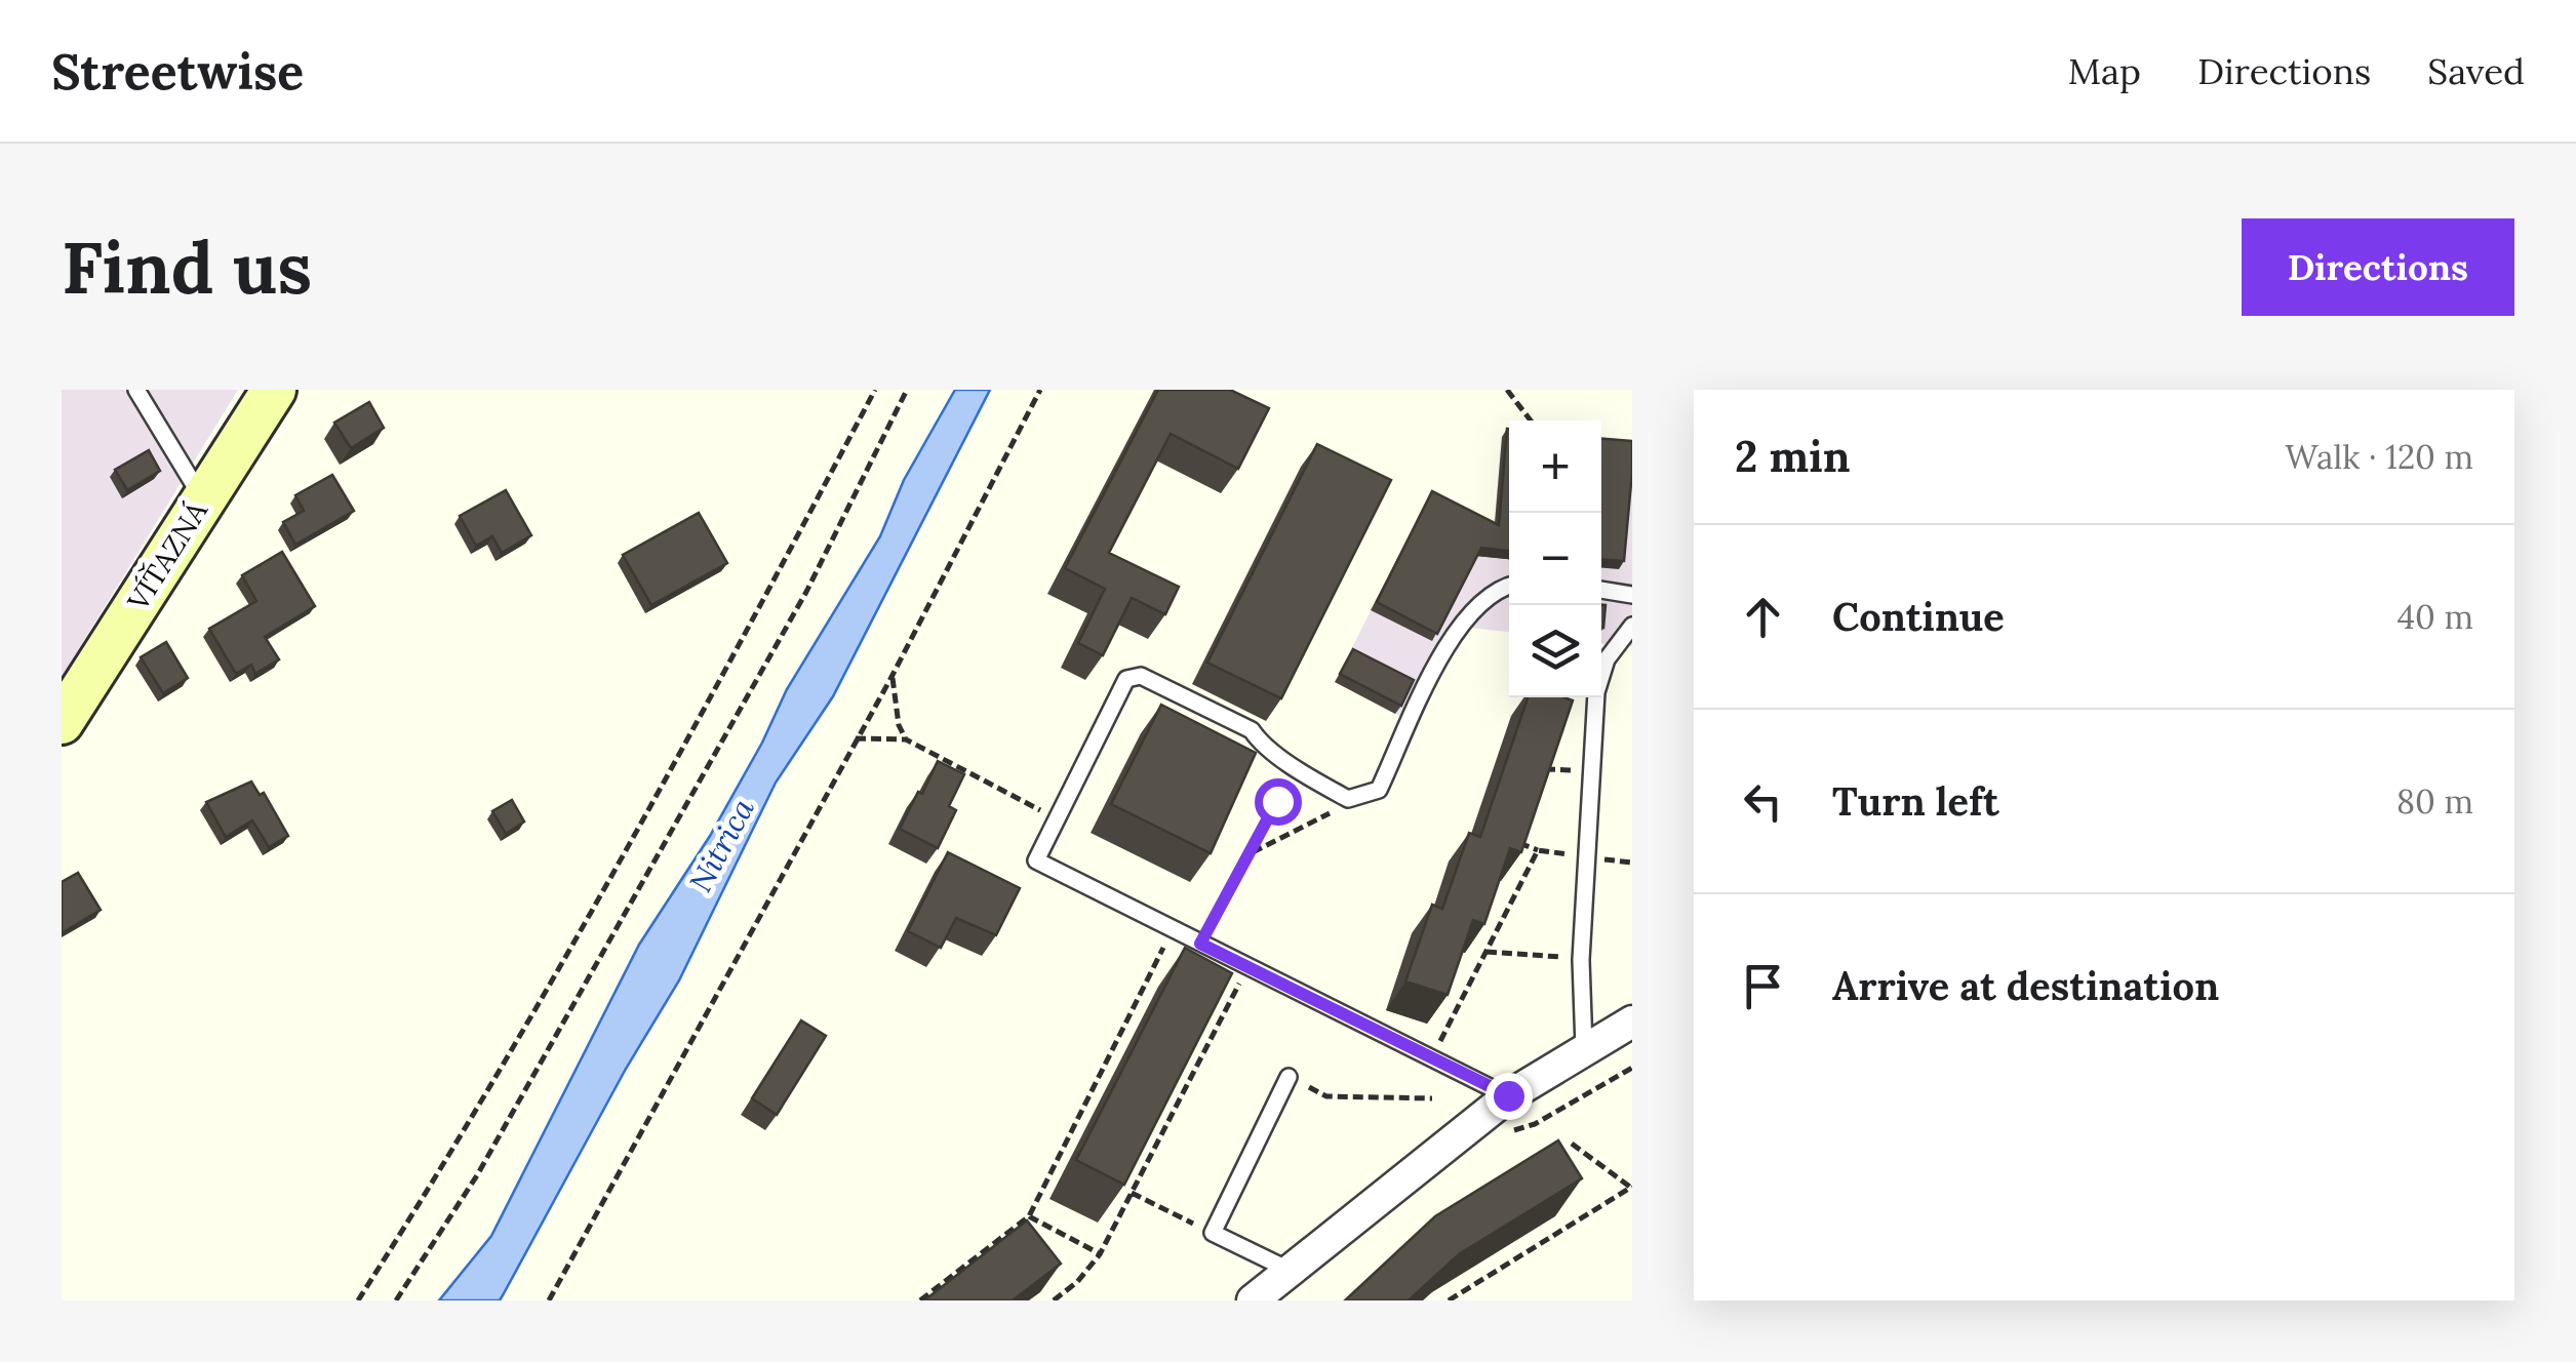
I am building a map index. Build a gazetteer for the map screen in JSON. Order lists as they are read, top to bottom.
{
  "streets": {
    "main road": ["VÍŤAZNÁ"]
  },
  "water": ["Nitrica"],
  "page": {
    "header": "Streetwise",
    "nav": ["Map", "Directions", "Saved"],
    "buttons": "Directions",
    "title": "Find us",
    "heading": ["2 min", "Walk · 120 m"],
    "map_buttons": ["+", "−"],
    "list": [
      ["Continue", "40 m"],
      ["Turn left", "80 m"],
      "Arrive at destination"
    ]
  }
}
